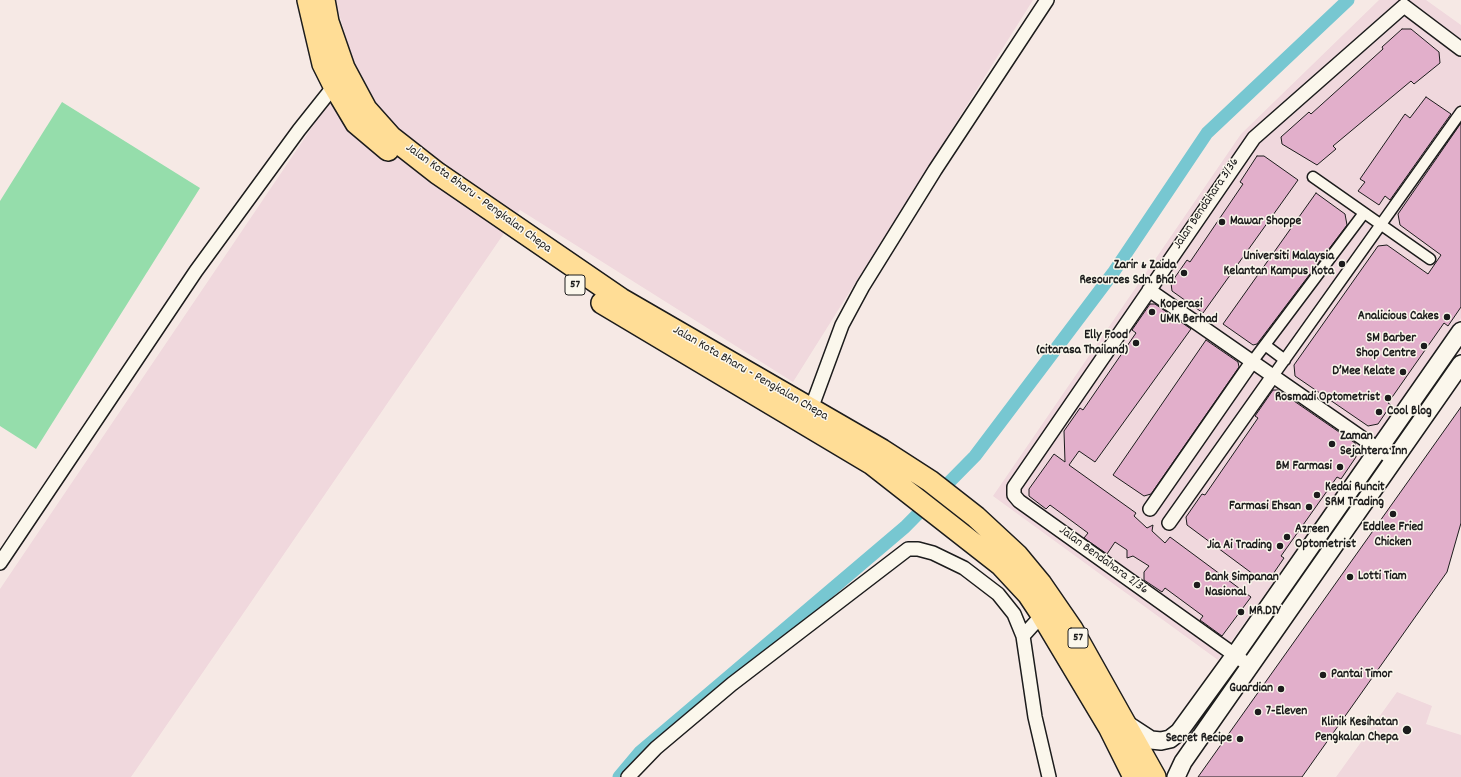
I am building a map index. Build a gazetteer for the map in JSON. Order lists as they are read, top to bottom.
{
  "streets": {
    "main road": ["Jalan Kota Bharu - Pengkalan Chepa", "57"],
    "street": ["Jalan Bendahara 3/36", "Jalan Bendahara 2/36"]
  },
  "crossings": [
    ["Jalan Bendahara 3/36", "Jalan Bendahara 2/36"]
  ],
  "places": [
    "Mawar Shoppe",
    "Universiti Malaysia Kelantan Kampus Kota",
    "Zarir & Zaida Resources Sdn. Bhd.",
    "Koperasi UMK Berhad",
    "Analicious Cakes",
    "Elly Food (citarasa Thailand)",
    "SM Barber Shop Centre",
    "D’Mee Kelate",
    "Rosmadi Optometrist",
    "Cool Blog",
    "Zaman Sejahtera Inn",
    "BM Farmasi",
    "Kedai Runcit SRM Trading",
    "Farmasi Ehsan",
    "Eddlee Fried Chicken",
    "Azreen Optometrist",
    "Jia Ai Trading",
    "Lotti Tiam",
    "Bank Simpanan Nasional",
    "MR.DIY",
    "Pantai Timor",
    "Guardian",
    "7-Eleven",
    "Klinik Kesihatan Pengkalan Chepa",
    "Secret Recipe"
  ]
}
